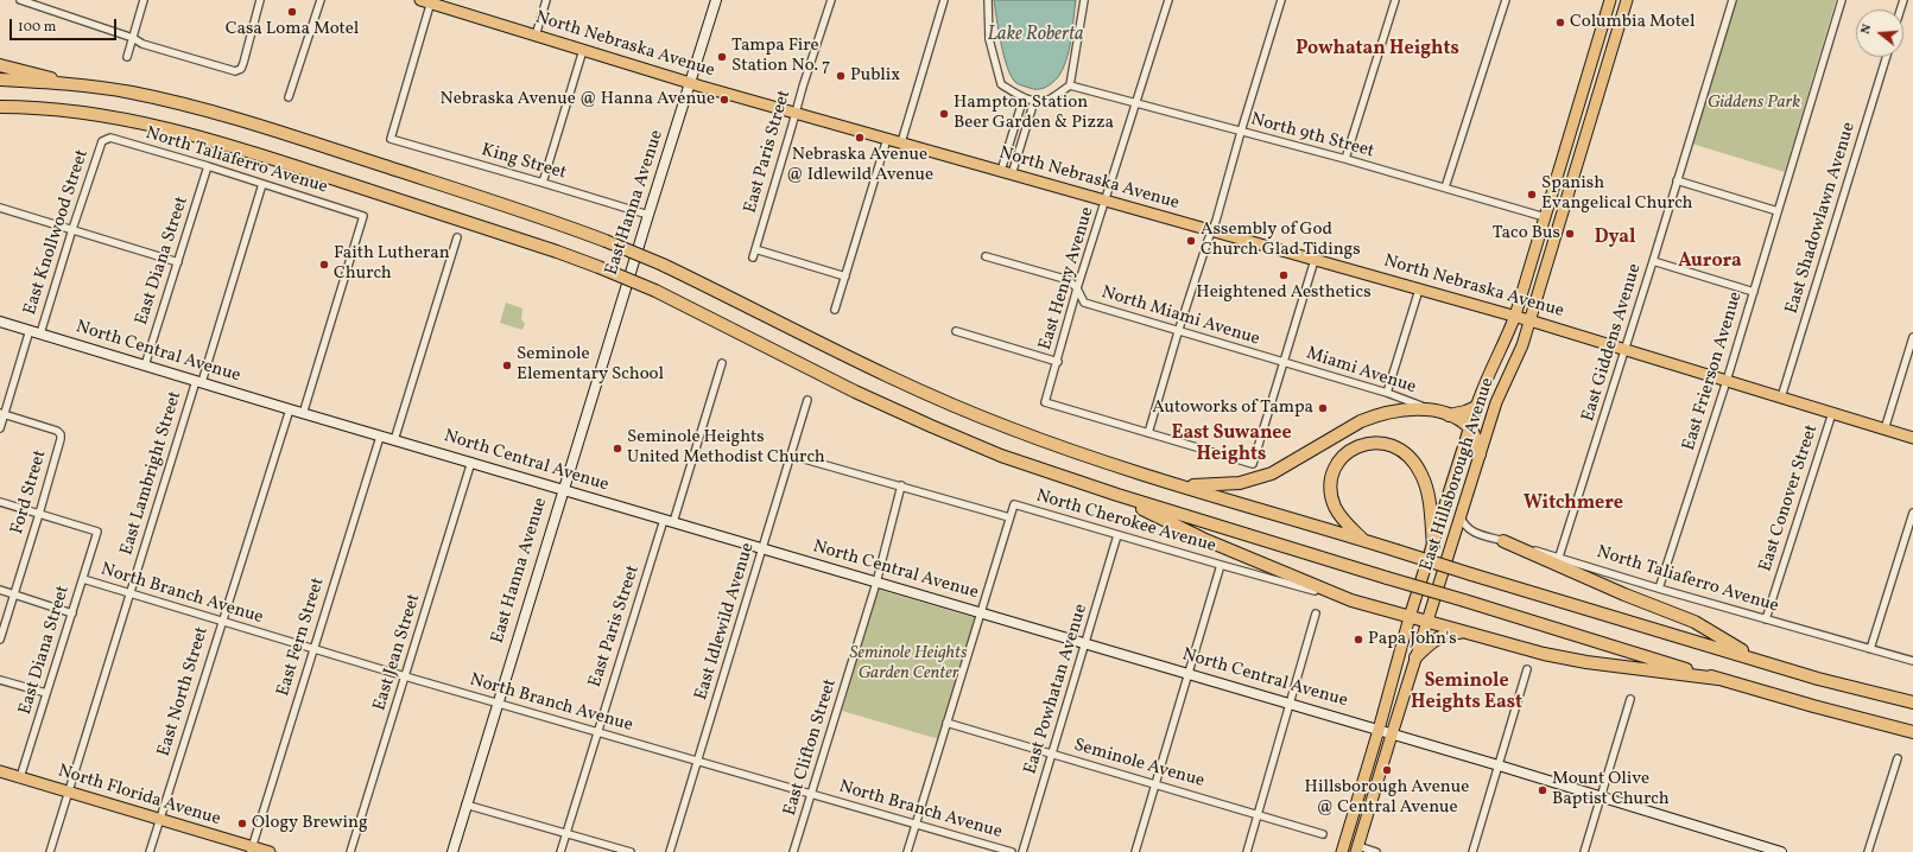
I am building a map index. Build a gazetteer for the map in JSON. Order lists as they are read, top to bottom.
{
  "streets": {
    "main road": ["North Nebraska Avenue", "East Hillsborough Avenue", "North Florida Avenue"],
    "street": [
      "North 9th Street",
      "East Paris Street",
      "North Taliaferro Avenue",
      "King Street",
      "East Hanna Avenue",
      "East Shadowlawn Avenue",
      "East Knollwood Street",
      "East Diana Street",
      "East Henry Avenue",
      "North Miami Avenue",
      "East Giddens Avenue",
      "North Central Avenue",
      "Miami Avenue",
      "East Frierson Avenue",
      "East Lambright Street",
      "Ford Street",
      "East Conover Street",
      "North Cherokee Avenue",
      "North Branch Avenue",
      "East Idlewild Avenue",
      "East Fern Street",
      "East Jean Street",
      "East Powhatan Avenue",
      "East North Street",
      "East Clifton Street",
      "Seminole Avenue"
    ]
  },
  "crossings": [
    ["North Nebraska Avenue", "East Paris Street"],
    ["North Nebraska Avenue", "King Street"],
    ["North Nebraska Avenue", "East Hanna Avenue"],
    ["North Nebraska Avenue", "East Shadowlawn Avenue"],
    ["North Nebraska Avenue", "East Henry Avenue"],
    ["North Nebraska Avenue", "East Giddens Avenue"],
    ["North Nebraska Avenue", "East Frierson Avenue"],
    ["North Nebraska Avenue", "East Hillsborough Avenue"],
    ["North Nebraska Avenue", "East Conover Street"],
    ["North 9th Street", "East Henry Avenue"],
    ["North 9th Street", "East Hillsborough Avenue"],
    ["East Paris Street", "North Central Avenue"],
    ["East Paris Street", "North Branch Avenue"],
    ["North Taliaferro Avenue", "East Knollwood Street"],
    ["North Taliaferro Avenue", "East Diana Street"],
    ["North Taliaferro Avenue", "East Giddens Avenue"],
    ["North Taliaferro Avenue", "North Central Avenue"],
    ["North Taliaferro Avenue", "East Frierson Avenue"],
    ["North Taliaferro Avenue", "East Lambright Street"],
    ["North Taliaferro Avenue", "East Hillsborough Avenue"],
    ["North Taliaferro Avenue", "East Conover Street"],
    ["King Street", "East Hanna Avenue"],
    ["East Hanna Avenue", "North Central Avenue"],
    ["East Hanna Avenue", "North Branch Avenue"],
    ["East Knollwood Street", "North Central Avenue"],
    ["East Knollwood Street", "Ford Street"],
    ["East Diana Street", "North Central Avenue"],
    ["East Diana Street", "Ford Street"],
    ["East Diana Street", "North Branch Avenue"],
    ["East Diana Street", "North Florida Avenue"],
    ["East Henry Avenue", "North Miami Avenue"],
    ["North Miami Avenue", "Miami Avenue"],
    ["North Central Avenue", "East Lambright Street"],
    ["North Central Avenue", "East Hillsborough Avenue"],
    ["North Central Avenue", "East Idlewild Avenue"],
    ["North Central Avenue", "East Fern Street"],
    ["North Central Avenue", "East Jean Street"],
    ["North Central Avenue", "East Powhatan Avenue"],
    ["North Central Avenue", "East North Street"],
    ["North Central Avenue", "East Clifton Street"],
    ["East Lambright Street", "North Branch Avenue"],
    ["East Lambright Street", "North Florida Avenue"],
    ["North Cherokee Avenue", "East Idlewild Avenue"],
    ["North Cherokee Avenue", "East Powhatan Avenue"],
    ["North Cherokee Avenue", "East Clifton Street"],
    ["North Branch Avenue", "East Idlewild Avenue"],
    ["North Branch Avenue", "East Fern Street"],
    ["North Branch Avenue", "East Jean Street"],
    ["North Branch Avenue", "East North Street"],
    ["North Branch Avenue", "East Clifton Street"],
    ["East Fern Street", "North Florida Avenue"],
    ["East Powhatan Avenue", "Seminole Avenue"],
    ["East North Street", "North Florida Avenue"]
  ],
  "districts": [
    "Powhatan Heights",
    "Dyal",
    "Aurora",
    "East Suwanee Heights",
    "Witchmere",
    "Seminole Heights East"
  ],
  "water": ["Lake Roberta"],
  "parks": ["Giddens Park", "Seminole Heights Garden Center"],
  "places": [
    "Casa Loma Motel",
    "Columbia Motel",
    "Tampa Fire Station No. 7",
    "Publix",
    "Nebraska Avenue @ Hanna Avenue",
    "Hampton Station Beer Garden & Pizza",
    "Nebraska Avenue @ Idlewild Avenue",
    "Spanish Evangelical Church",
    "Taco Bus",
    "Assembly of God Church Glad Tidings",
    "Faith Lutheran Church",
    "Heightened Aesthetics",
    "Seminole Elementary School",
    "Autoworks of Tampa",
    "Seminole Heights United Methodist Church",
    "Papa John's",
    "Hillsborough Avenue @ Central Avenue",
    "Mount Olive Baptist Church",
    "Ology Brewing"
  ],
  "scale_bar": "100 m",
  "north": "left"
}
